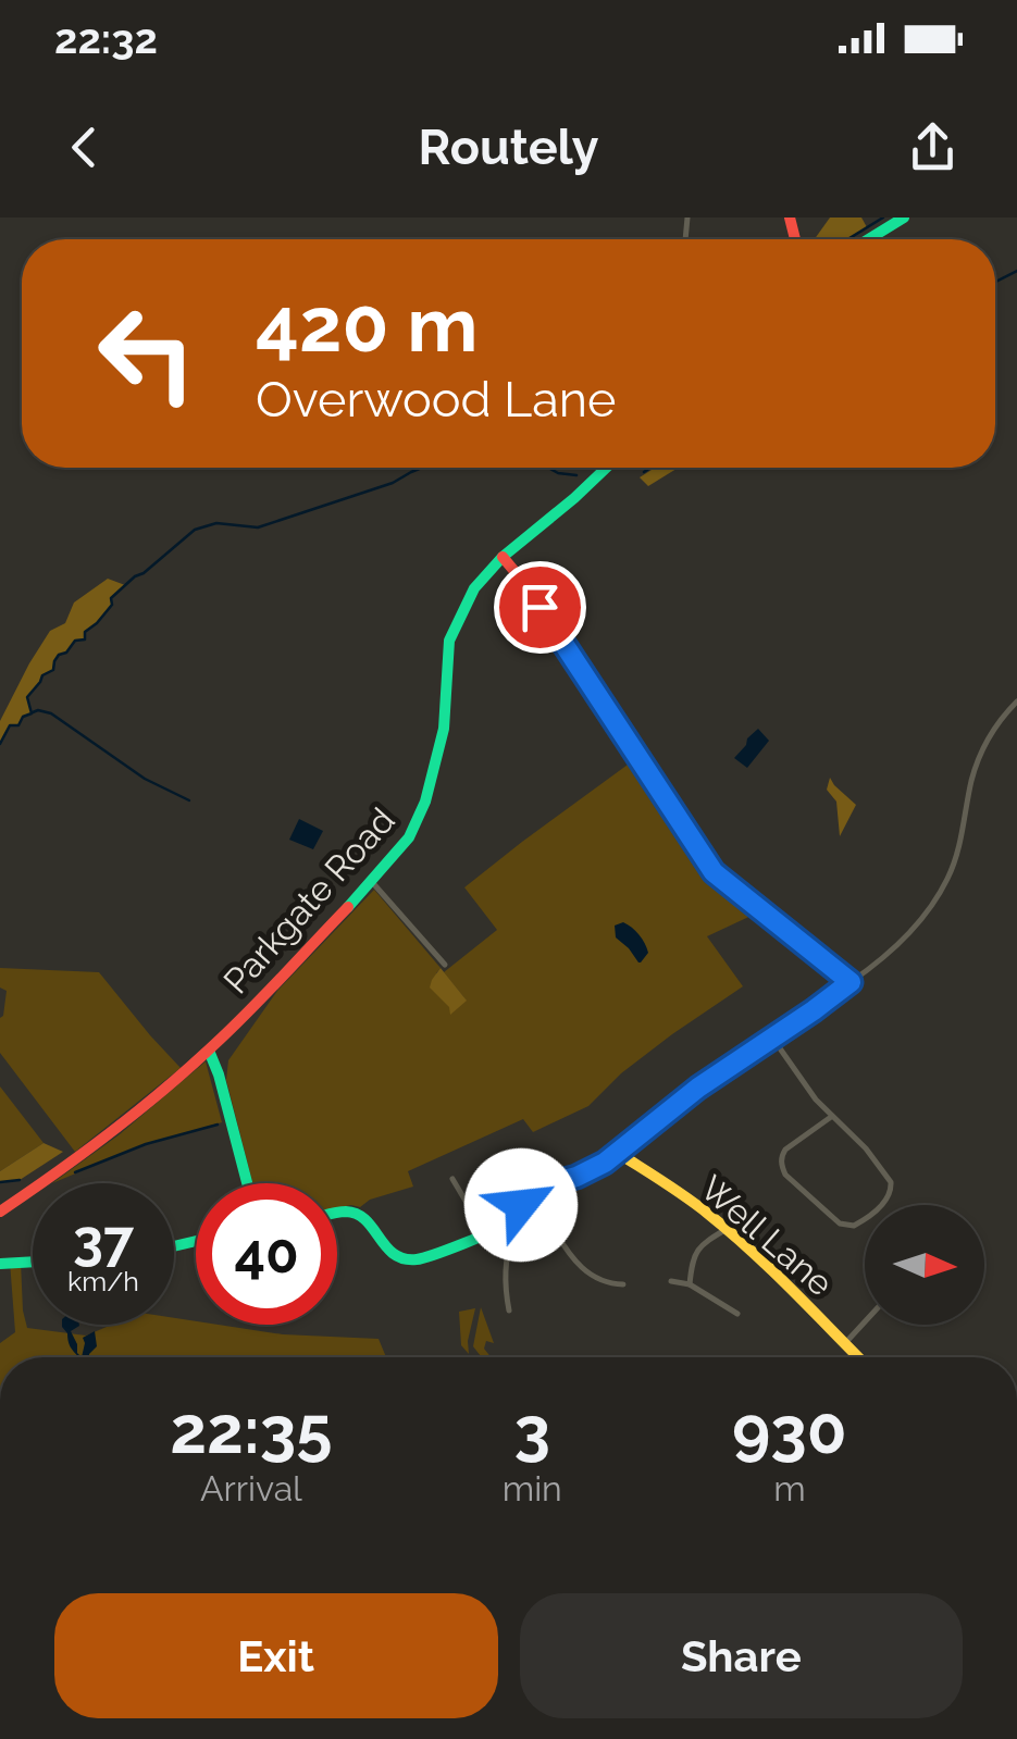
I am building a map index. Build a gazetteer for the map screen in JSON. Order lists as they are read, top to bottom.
{
  "streets": {
    "street": ["Parkgate Road", "Well Lane"]
  },
  "north": "right",
  "page": {
    "status": "22:32",
    "header": "Routely",
    "turn": ["420 m", "Overwood Lane"],
    "speed": "37 km/h",
    "limit": "40",
    "eta": [
      "22:35",
      "Arrival",
      "3",
      "min",
      "930",
      "m"
    ],
    "buttons": ["Exit", "Share"]
  }
}
